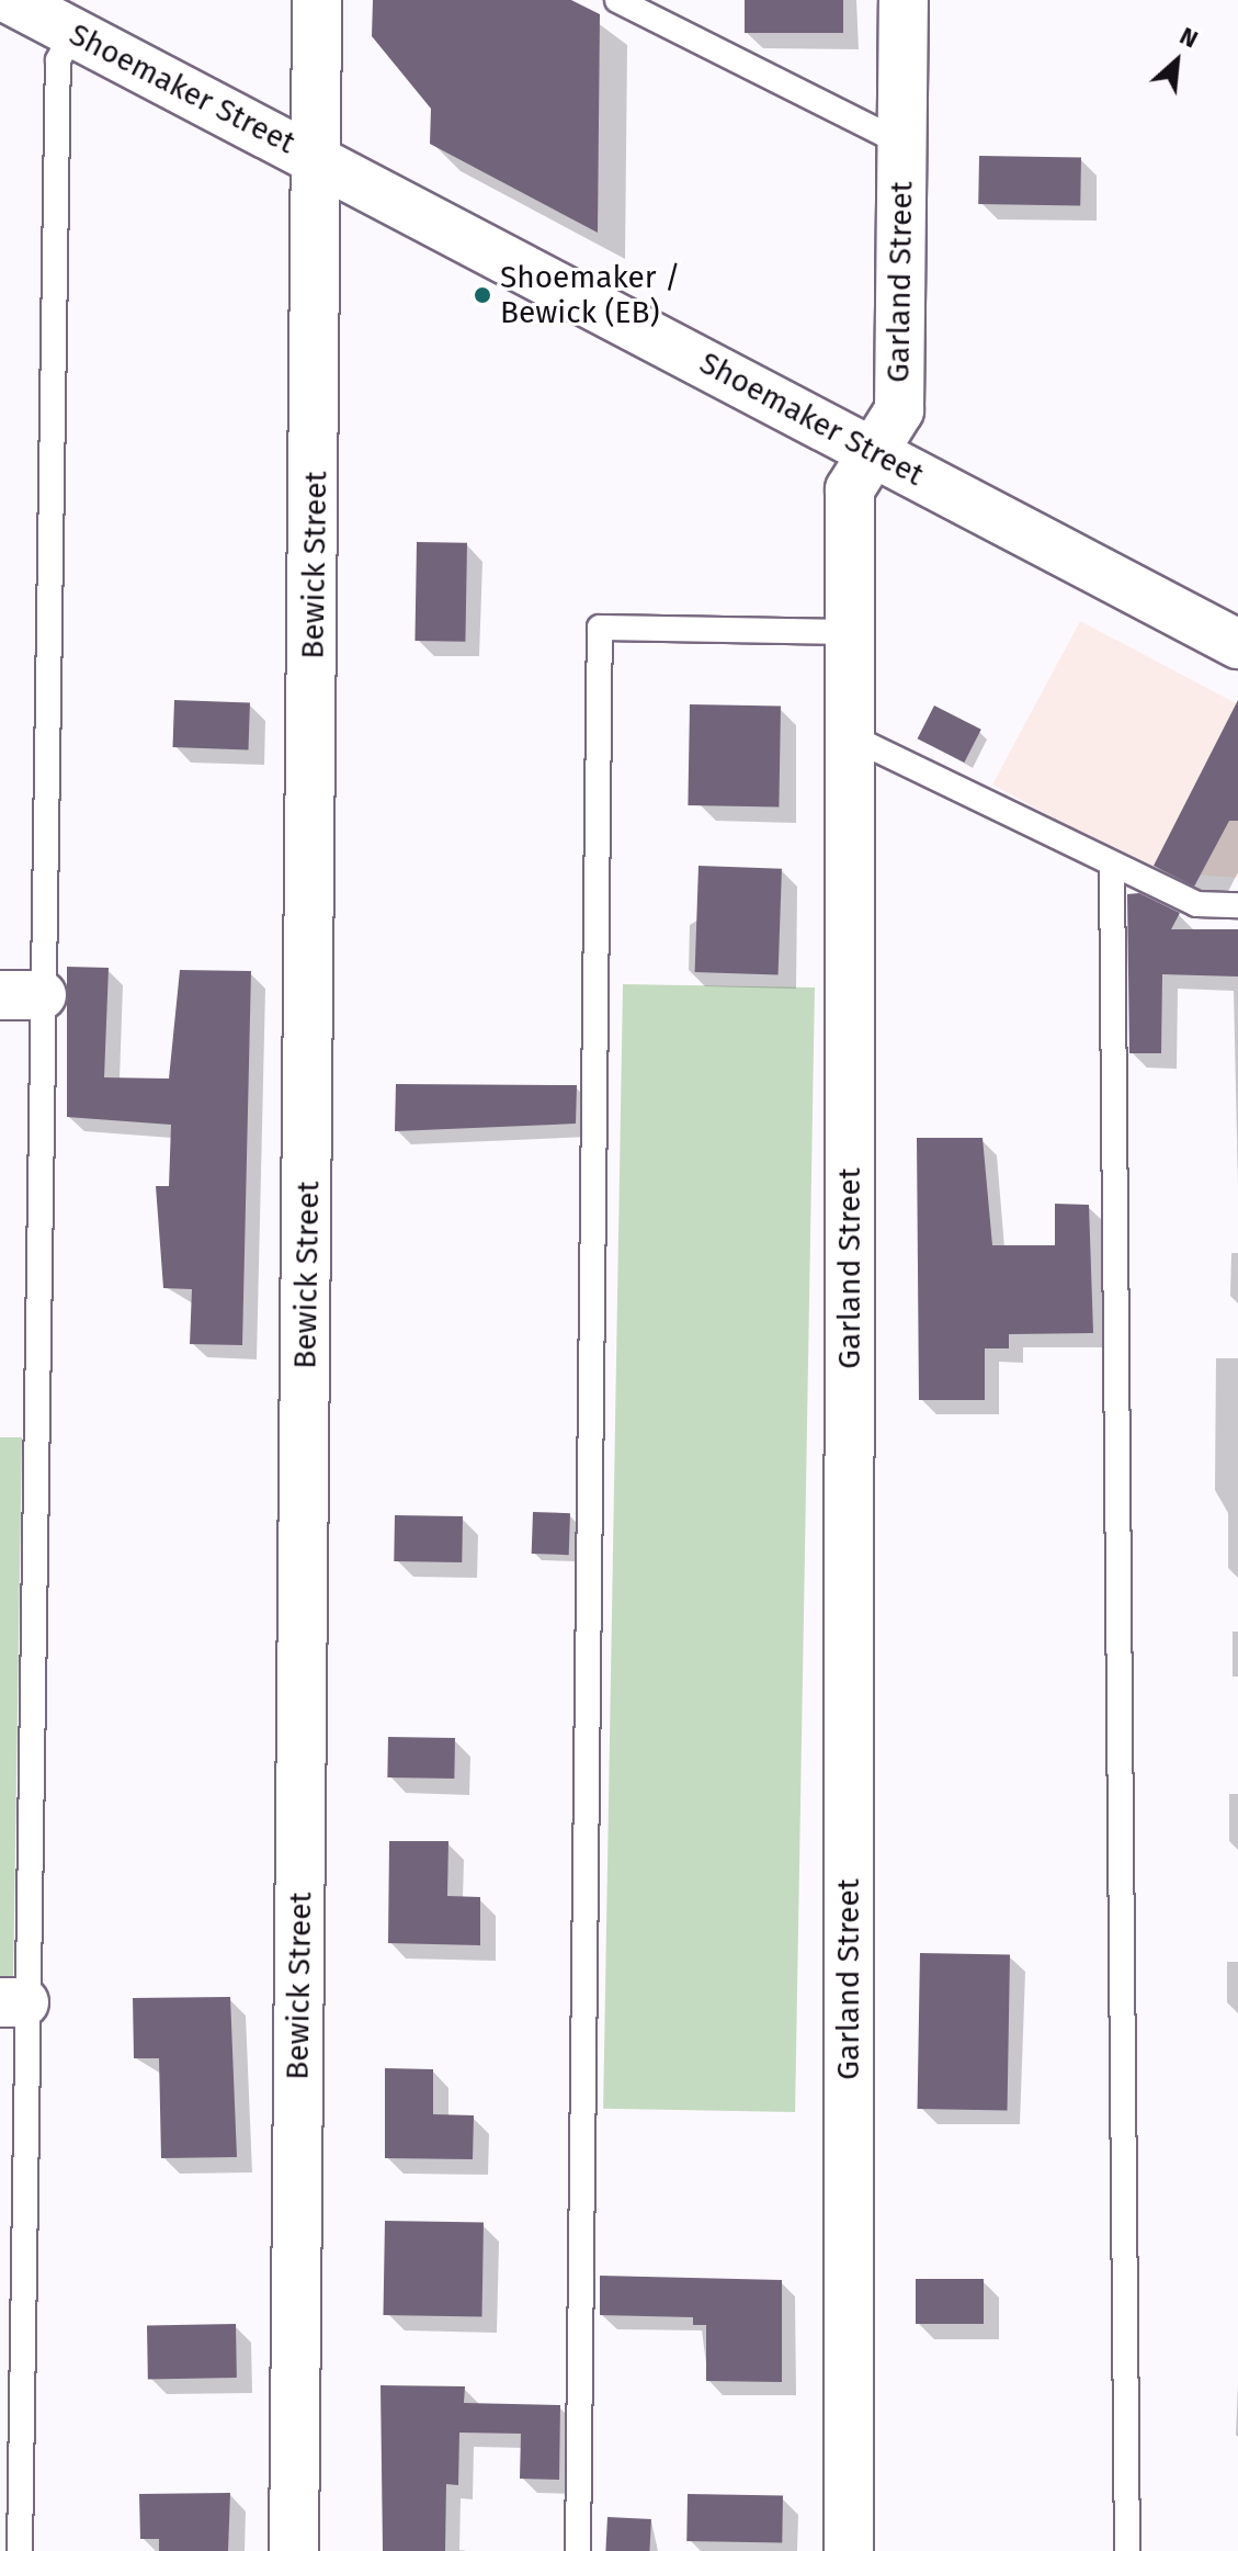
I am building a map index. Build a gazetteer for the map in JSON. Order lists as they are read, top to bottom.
{
  "streets": {
    "street": ["Shoemaker Street", "Garland Street", "Bewick Street"]
  },
  "crossings": [
    ["Shoemaker Street", "Garland Street"],
    ["Shoemaker Street", "Bewick Street"]
  ],
  "places": ["Shoemaker / Bewick (EB)"],
  "north": "top right"
}
